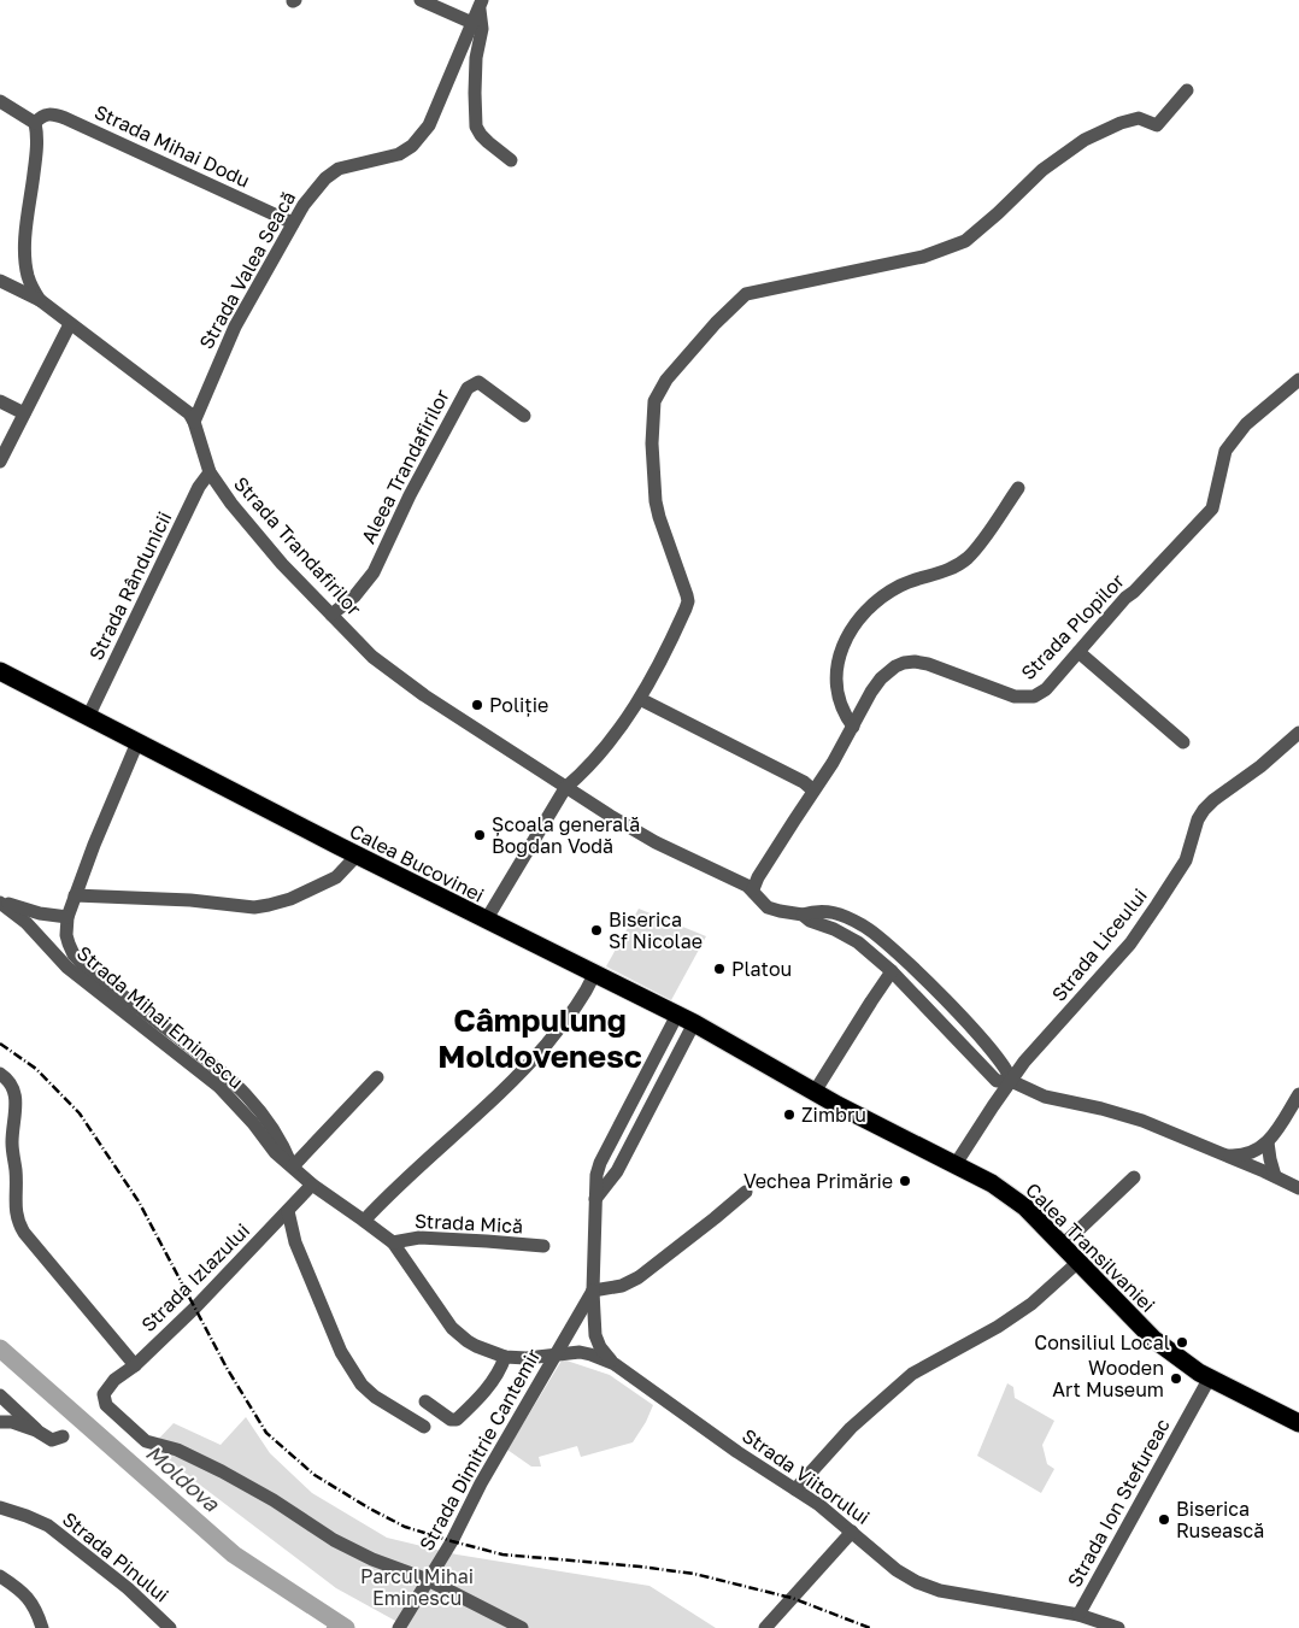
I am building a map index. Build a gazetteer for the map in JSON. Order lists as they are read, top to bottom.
{
  "streets": {
    "highway": ["Calea Bucovinei", "Calea Transilvaniei"],
    "street": [
      "Strada Mihai Dodu",
      "Strada Valea Seacă",
      "Aleea Trandafirilor",
      "Strada Trandafirilor",
      "Strada Rândunicii",
      "Strada Plopilor",
      "Strada Liceului",
      "Strada Mihai Eminescu",
      "Strada Mică",
      "Strada Izlazului",
      "Strada Dimitrie Cantemir",
      "Strada Viitorului",
      "Strada Ion Stefureac",
      "Strada Pinului"
    ]
  },
  "crossings": [
    ["Strada Mihai Dodu", "Strada Valea Seacă"],
    ["Strada Mihai Dodu", "Strada Trandafirilor"],
    ["Strada Valea Seacă", "Strada Trandafirilor"],
    ["Aleea Trandafirilor", "Strada Trandafirilor"],
    ["Strada Trandafirilor", "Strada Rândunicii"],
    ["Strada Trandafirilor", "Strada Plopilor"],
    ["Strada Rândunicii", "Calea Bucovinei"],
    ["Calea Bucovinei", "Calea Transilvaniei"],
    ["Calea Bucovinei", "Strada Dimitrie Cantemir"],
    ["Strada Liceului", "Calea Transilvaniei"],
    ["Strada Mihai Eminescu", "Strada Mică"],
    ["Strada Mihai Eminescu", "Strada Izlazului"],
    ["Strada Mihai Eminescu", "Strada Dimitrie Cantemir"],
    ["Strada Mihai Eminescu", "Strada Viitorului"],
    ["Calea Transilvaniei", "Strada Ion Stefureac"],
    ["Strada Izlazului", "Strada Dimitrie Cantemir"],
    ["Strada Dimitrie Cantemir", "Strada Viitorului"],
    ["Strada Viitorului", "Strada Ion Stefureac"]
  ],
  "districts": ["Câmpulung Moldovenesc"],
  "water": ["Moldova"],
  "parks": ["Parcul Mihai Eminescu"],
  "places": [
    "Poliție",
    "Școala generală Bogdan Vodă",
    "Biserica Sf Nicolae",
    "Platou",
    "Zimbru",
    "Vechea Primărie",
    "Consiliul Local",
    "Wooden Art Museum",
    "Biserica Rusească"
  ]
}
